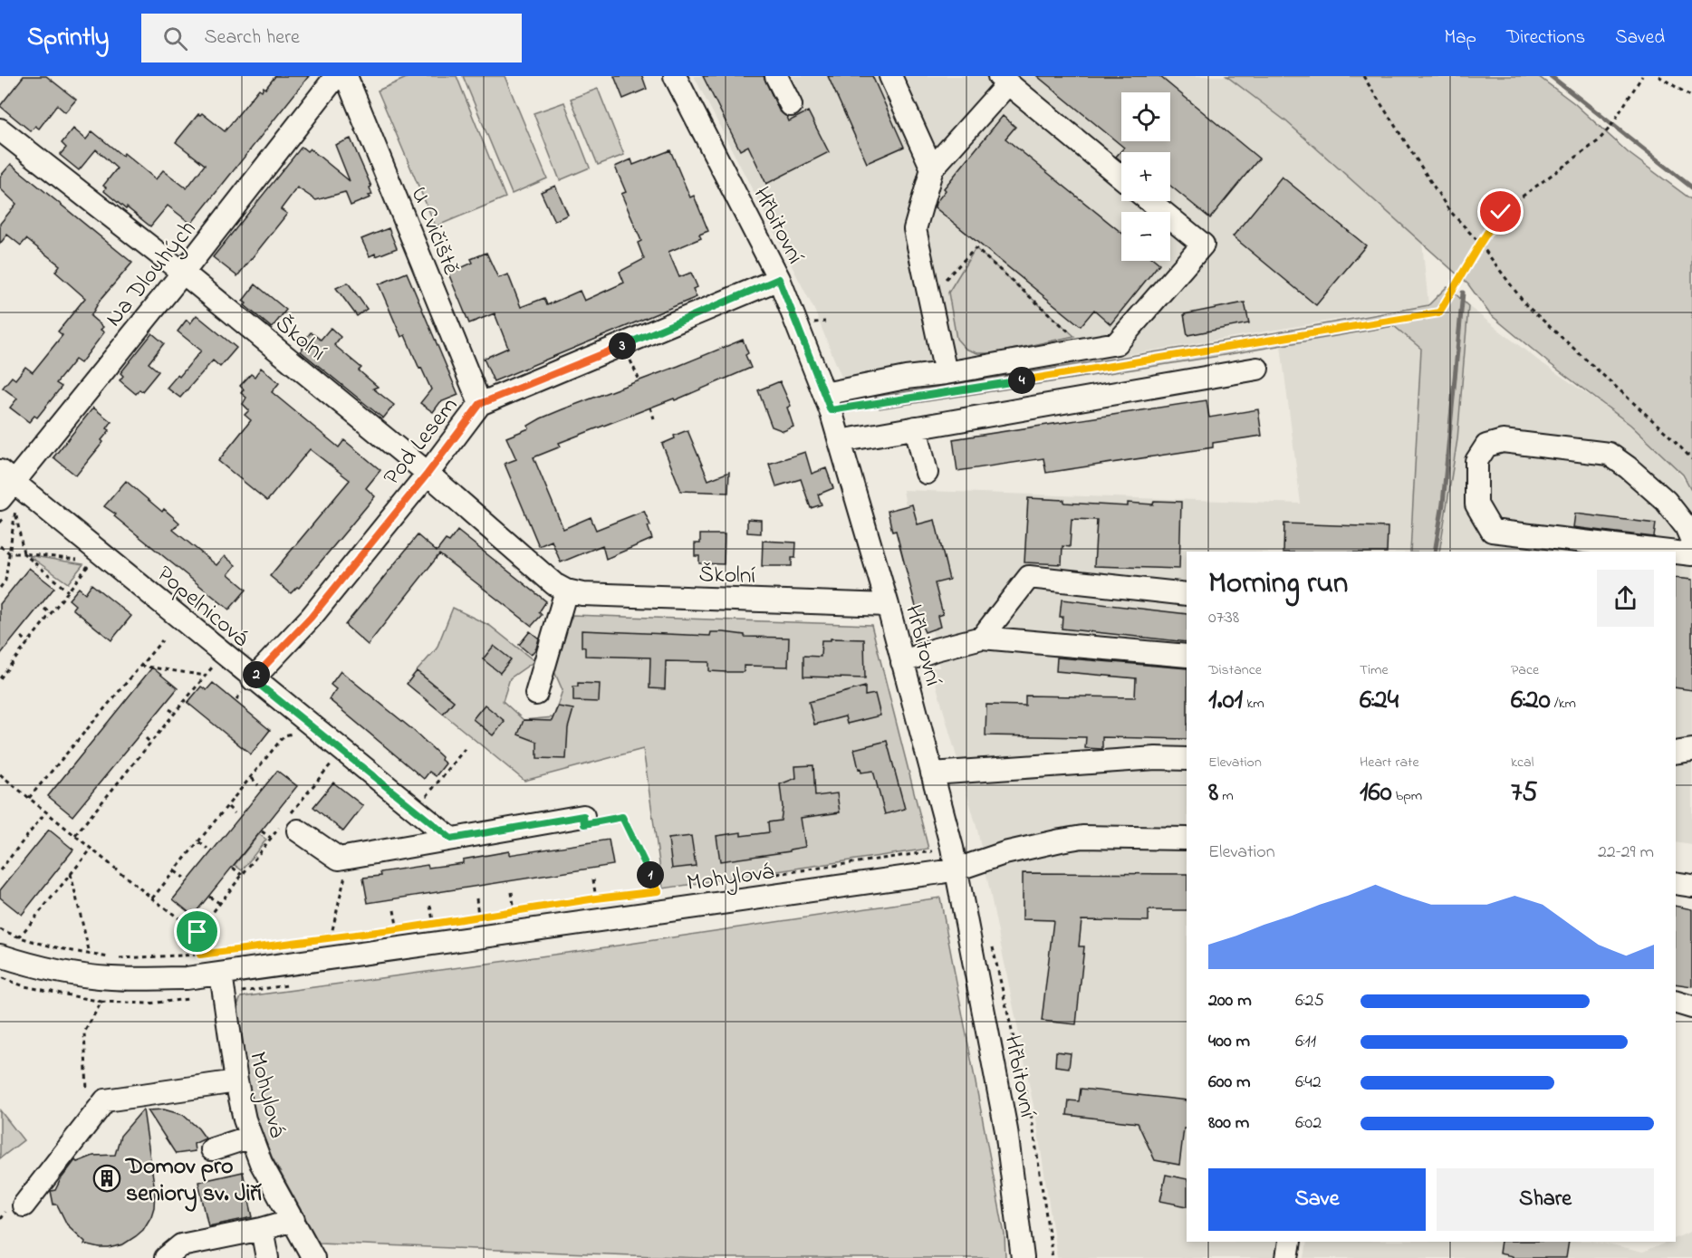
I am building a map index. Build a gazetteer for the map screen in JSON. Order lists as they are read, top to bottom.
{
  "streets": {
    "street": [
      "Hřbitovní",
      "U Cvičiště",
      "Na Dlouhých",
      "Školní",
      "Pod Lesem",
      "Popelnicová",
      "Mohylová"
    ]
  },
  "crossings": [
    ["Hřbitovní", "Školní"],
    ["Hřbitovní", "Pod Lesem"],
    ["Hřbitovní", "Mohylová"],
    ["U Cvičiště", "Pod Lesem"],
    ["Na Dlouhých", "Školní"],
    ["Na Dlouhých", "Popelnicová"],
    ["Školní", "Pod Lesem"],
    ["Pod Lesem", "Popelnicová"]
  ],
  "places": {
    "building": ["Domov pro seniory sv. Jiří"]
  },
  "page": {
    "header": "Sprintly",
    "search": "Search here",
    "nav": ["Map", "Directions", "Saved"],
    "map_buttons": ["+", "−"],
    "pins": [
      "3",
      "4",
      "2",
      "1"
    ],
    "heading": ["Morning run", "07:38"],
    "stats": [
      ["Distance", "1.01 km"],
      ["Time", "6:24"],
      ["Pace", "6:20 /km"],
      ["Elevation", "8 m"],
      ["Heart rate", "160 bpm"],
      ["kcal", "75"]
    ],
    "chart": ["Elevation", "22–29 m"],
    "list": [
      {
        "name": "200 m",
        "note": "6:25"
      },
      {
        "name": "400 m",
        "note": "6:11"
      },
      {
        "name": "600 m",
        "note": "6:42"
      },
      {
        "name": "800 m",
        "note": "6:02"
      }
    ],
    "buttons": ["Save", "Share"]
  }
}
